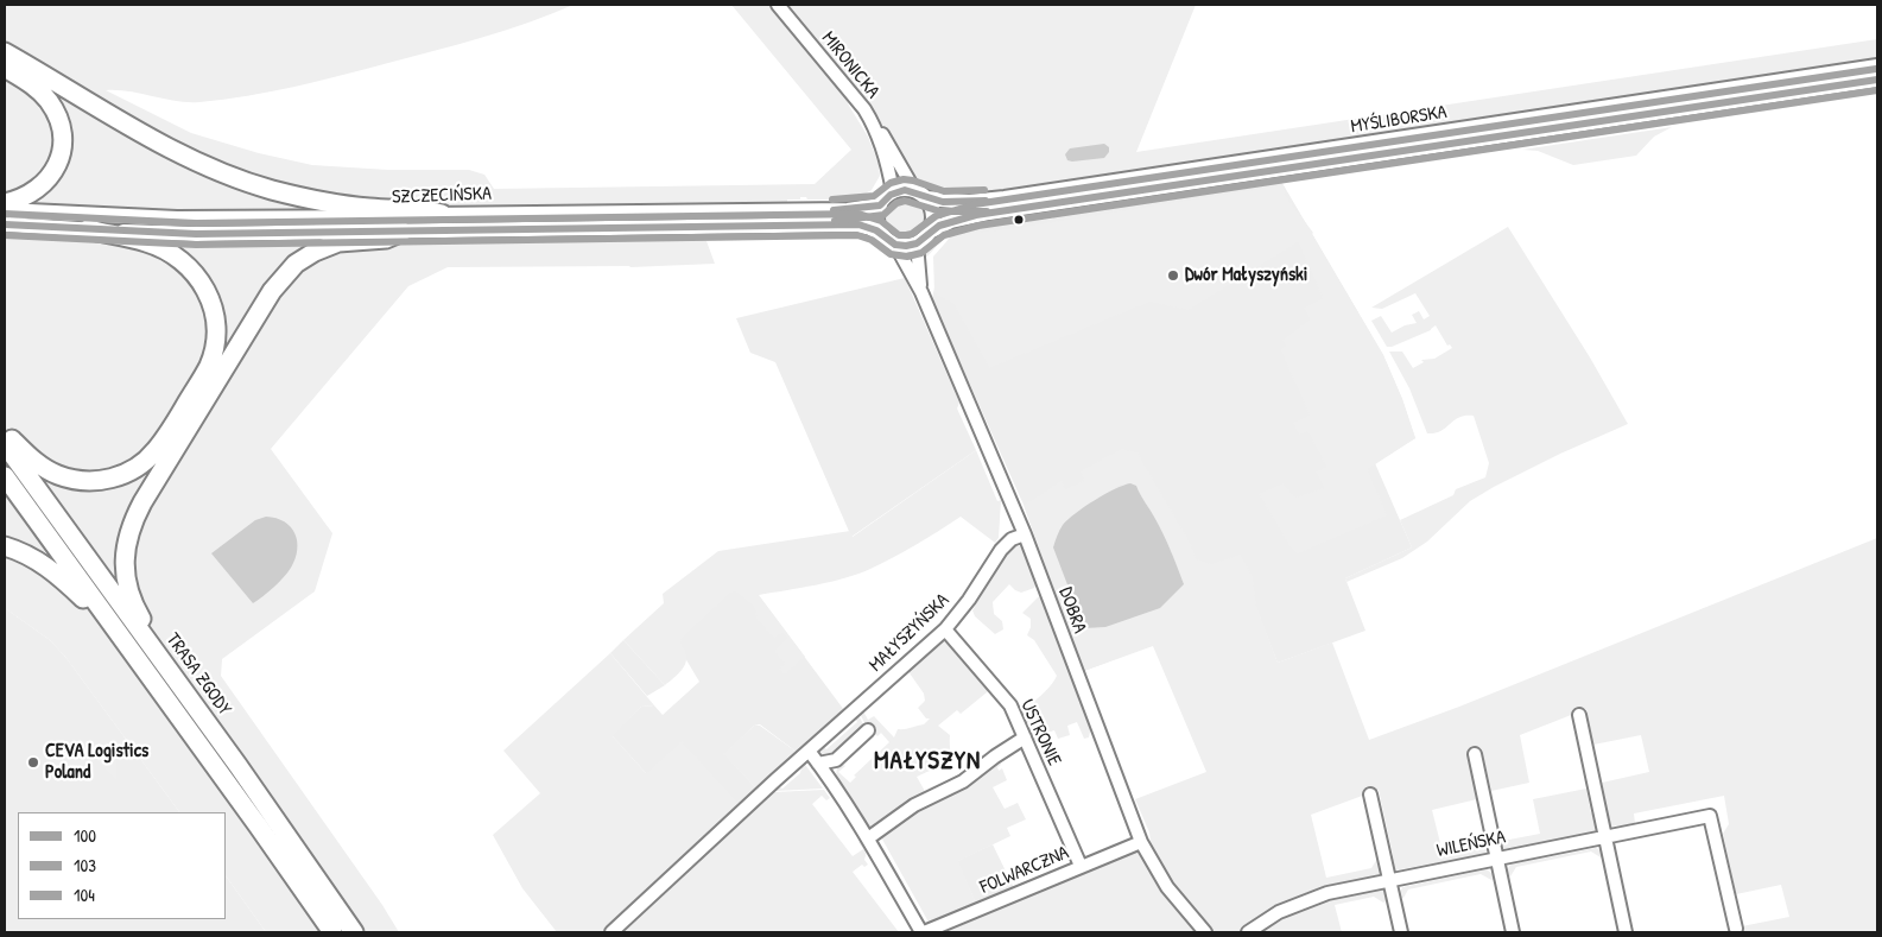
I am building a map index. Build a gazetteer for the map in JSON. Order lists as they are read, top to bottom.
{
  "streets": {
    "highway": ["TRASA ZGODY"],
    "main road": ["MYŚLIBORSKA", "SZCZECIŃSKA"],
    "street": [
      "MIRONICKA",
      "DOBRA",
      "MAŁYSZYŃSKA",
      "USTRONIE",
      "WILEŃSKA",
      "FOLWARCZNA"
    ]
  },
  "crossings": [
    ["MIRONICKA", "MYŚLIBORSKA"],
    ["MIRONICKA", "SZCZECIŃSKA"],
    ["MIRONICKA", "DOBRA"],
    ["MYŚLIBORSKA", "SZCZECIŃSKA"],
    ["MYŚLIBORSKA", "DOBRA"],
    ["SZCZECIŃSKA", "DOBRA"],
    ["DOBRA", "MAŁYSZYŃSKA"],
    ["DOBRA", "FOLWARCZNA"],
    ["MAŁYSZYŃSKA", "USTRONIE"],
    ["USTRONIE", "FOLWARCZNA"]
  ],
  "districts": ["MAŁYSZYN"],
  "places": ["Dwór Małyszyński", "CEVA Logistics Poland"],
  "lines": ["transit line 104", "transit line 100", "transit line 103"],
  "legend": ["100", "103", "104"]
}
